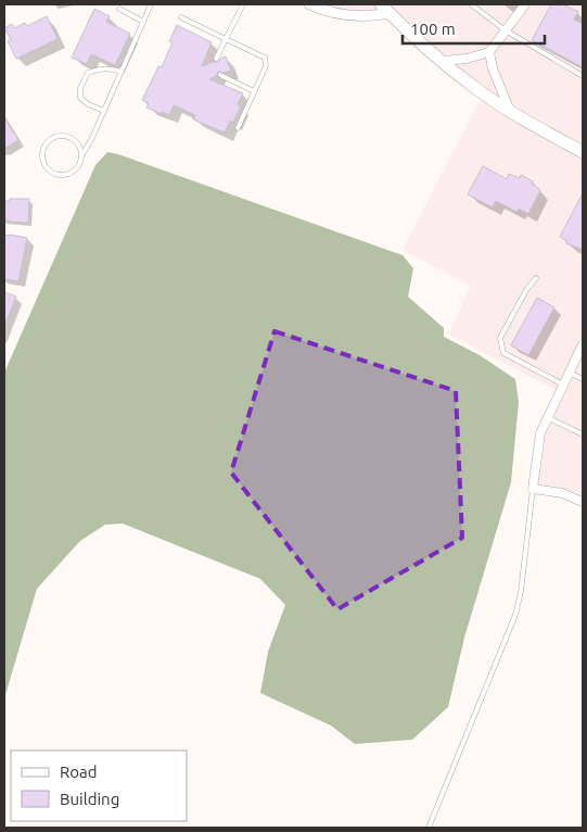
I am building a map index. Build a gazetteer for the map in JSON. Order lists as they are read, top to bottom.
{
  "legend": ["Road", "Building"],
  "scale_bar": "100 m"
}
